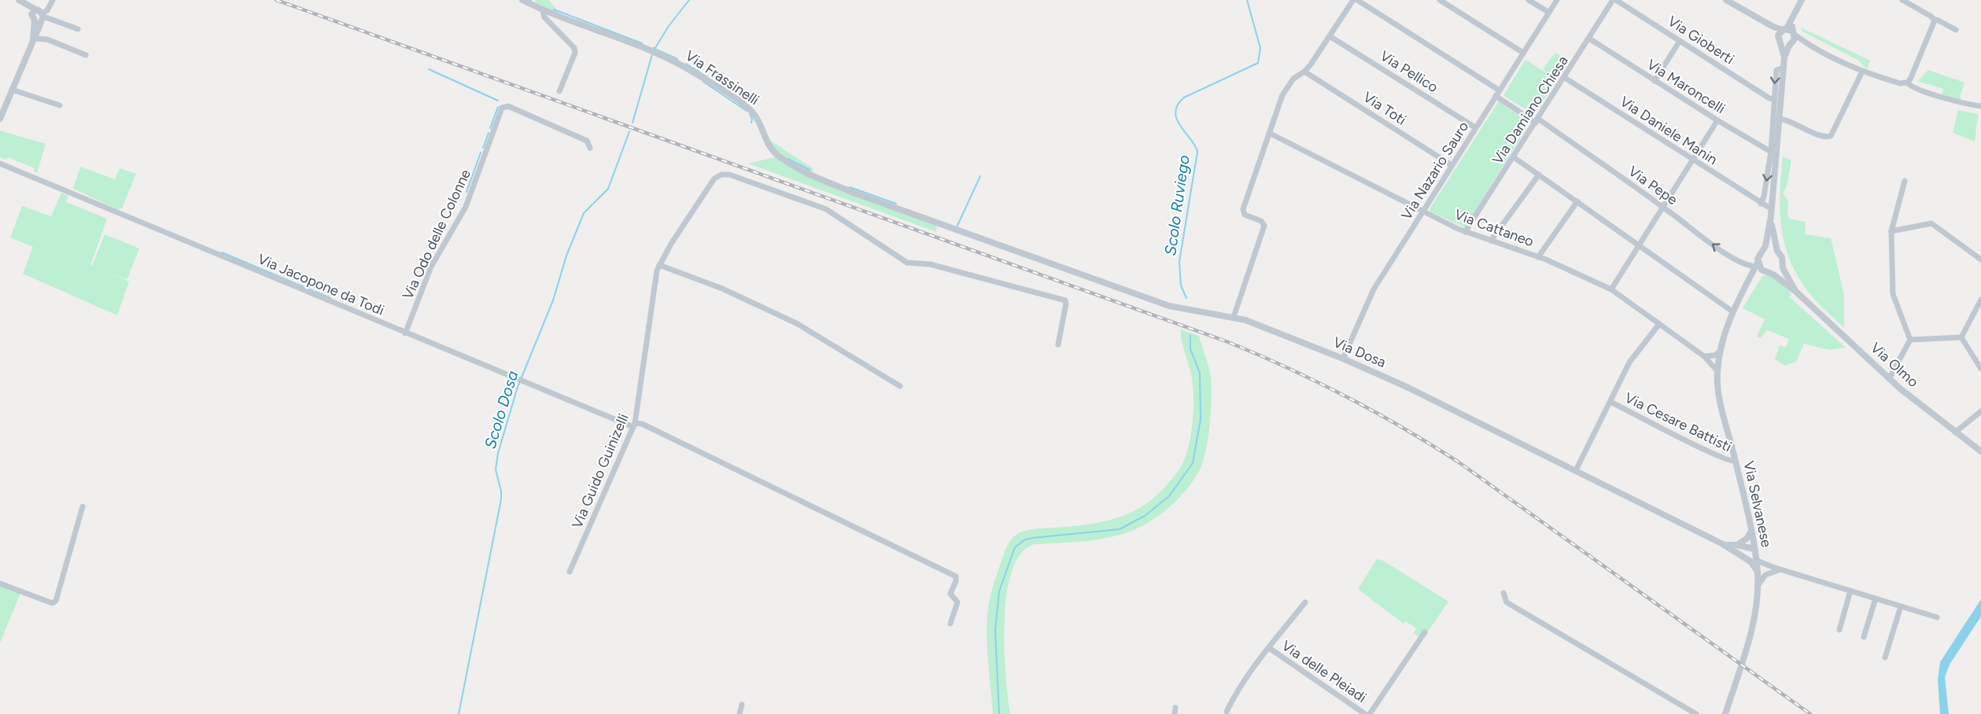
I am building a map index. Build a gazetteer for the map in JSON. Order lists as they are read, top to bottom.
{
  "streets": {
    "street": [
      "Via Gioberti",
      "Via Pellico",
      "Via Frassinelli",
      "Via Maroncelli",
      "Via Toti",
      "Via Damiano Chiesa",
      "Via Daniele Manin",
      "Via Nazario Sauro",
      "Via Pepe",
      "Via Cattaneo",
      "Via Odo delle Colonne",
      "Via Jacopone da Todi",
      "Via Dosa",
      "Via Olmo",
      "Via Cesare Battisti",
      "Via Guido Guinizelli",
      "Via Selvanese",
      "Via delle Pleiadi"
    ]
  },
  "crossings": [
    ["Via Gioberti", "Via Damiano Chiesa"],
    ["Via Gioberti", "Via Olmo"],
    ["Via Pellico", "Via Nazario Sauro"],
    ["Via Frassinelli", "Via Dosa"],
    ["Via Maroncelli", "Via Damiano Chiesa"],
    ["Via Maroncelli", "Via Olmo"],
    ["Via Toti", "Via Nazario Sauro"],
    ["Via Damiano Chiesa", "Via Daniele Manin"],
    ["Via Damiano Chiesa", "Via Pepe"],
    ["Via Damiano Chiesa", "Via Cattaneo"],
    ["Via Daniele Manin", "Via Olmo"],
    ["Via Nazario Sauro", "Via Pepe"],
    ["Via Nazario Sauro", "Via Cattaneo"],
    ["Via Nazario Sauro", "Via Dosa"],
    ["Via Pepe", "Via Olmo"],
    ["Via Pepe", "Via Selvanese"],
    ["Via Cattaneo", "Via Cesare Battisti"],
    ["Via Cattaneo", "Via Selvanese"],
    ["Via Odo delle Colonne", "Via Jacopone da Todi"],
    ["Via Jacopone da Todi", "Via Guido Guinizelli"],
    ["Via Dosa", "Via Cesare Battisti"],
    ["Via Dosa", "Via Selvanese"],
    ["Via Olmo", "Via Selvanese"],
    ["Via Cesare Battisti", "Via Selvanese"]
  ],
  "water": ["Scolo Ruviego", "Scolo Dosa"]
}
